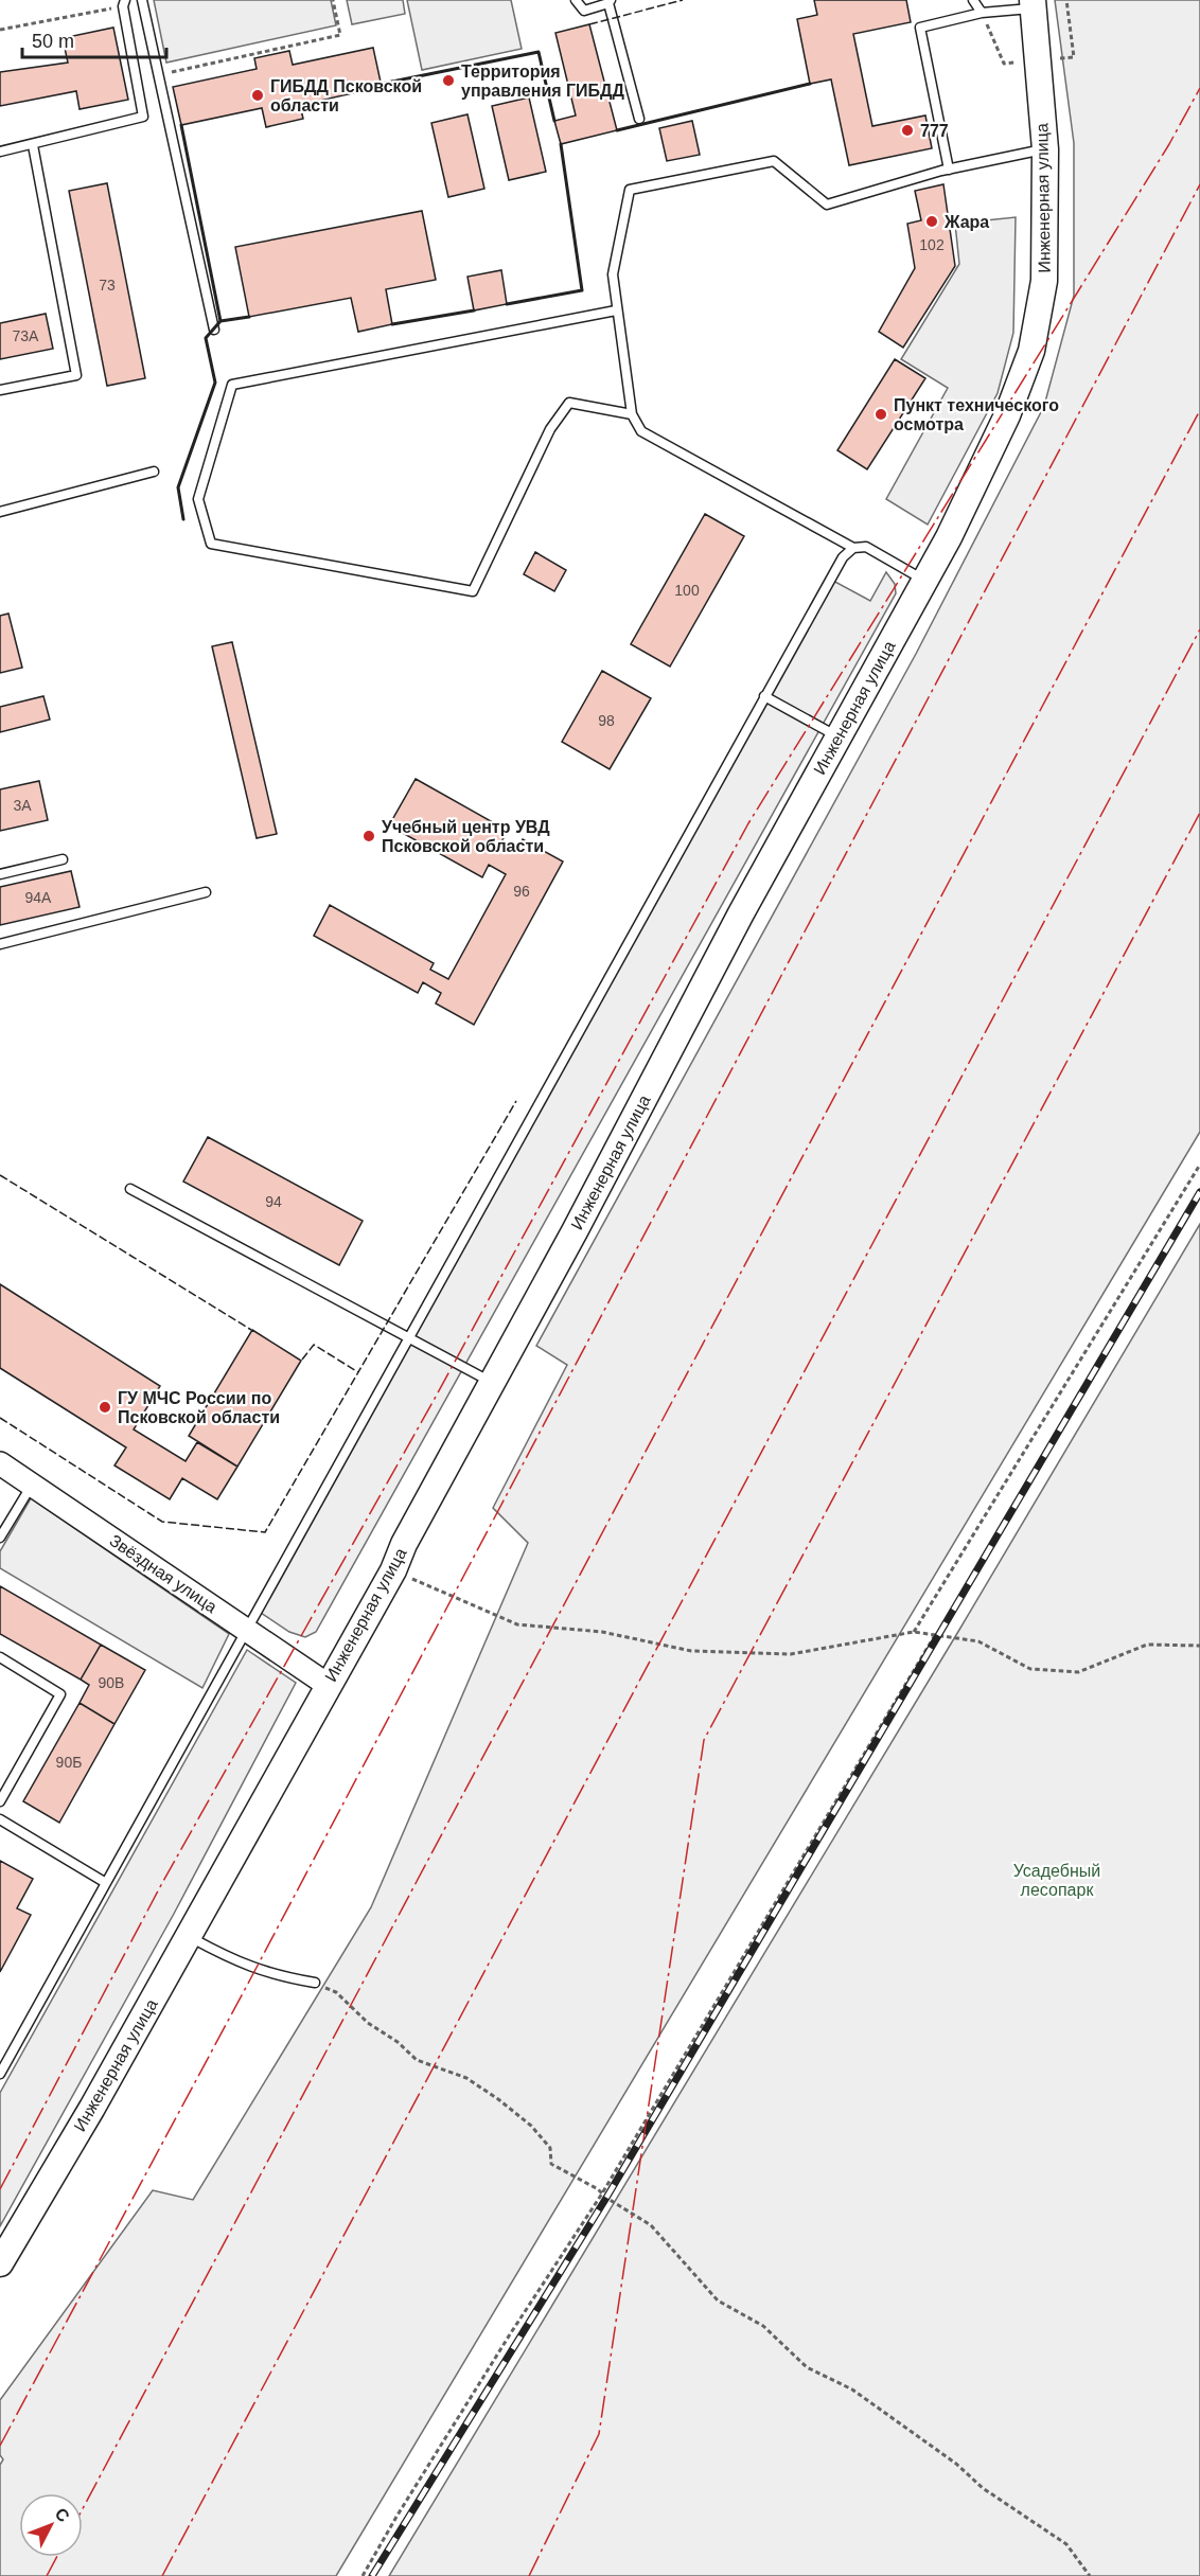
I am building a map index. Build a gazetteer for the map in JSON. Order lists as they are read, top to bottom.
{
  "streets": {
    "main road": ["Инженерная улица"],
    "street": ["Звёздная улица"]
  },
  "crossings": [
    ["Инженерная улица", "Звёздная улица"]
  ],
  "parks": ["Усадебный лесопарк"],
  "places": [
    "Территория управления ГИБДД",
    "ГИБДД Псковской области",
    "777",
    "Жара",
    "Пункт технического осмотра",
    "Учебный центр УВД Псковской области",
    "ГУ МЧС России по Псковской области"
  ],
  "house_numbers": [
    "102",
    "73",
    "73А",
    "100",
    "98",
    "3А",
    "96",
    "94А",
    "94",
    "90В",
    "90Б"
  ],
  "scale_bar": "50 m",
  "north": "top right"
}
